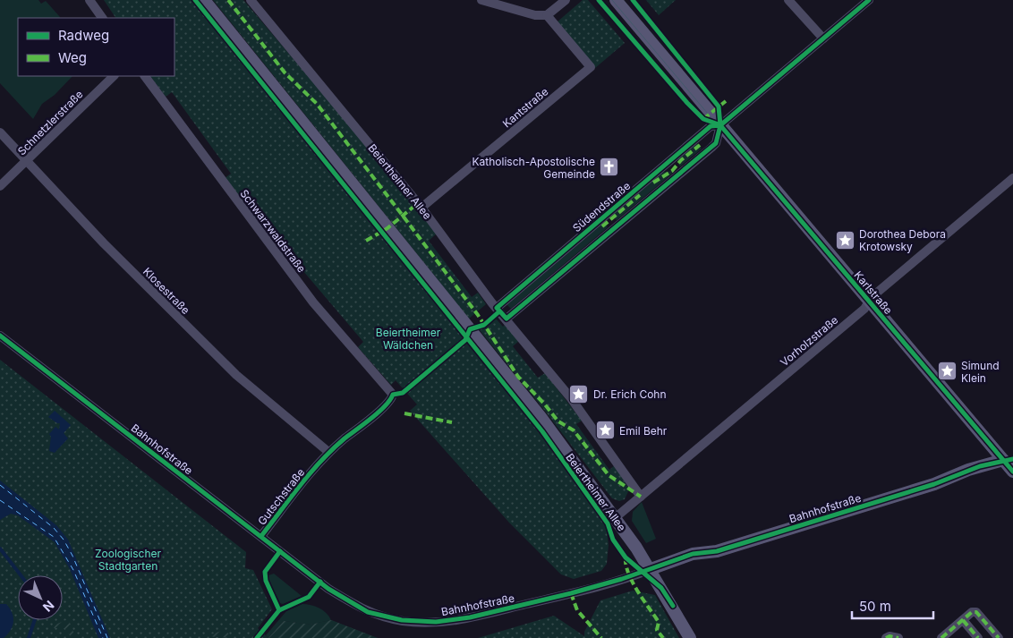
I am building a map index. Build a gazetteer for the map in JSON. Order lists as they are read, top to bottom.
{
  "streets": {
    "street": [
      "Kantstraße",
      "Schnetzlerstraße",
      "Beiertheimer Allee",
      "Südendstraße",
      "Schwarzwaldstraße",
      "Klosestraße",
      "Karlstraße",
      "Vorholzstraße",
      "Bahnhofstraße",
      "Gutschstraße"
    ]
  },
  "crossings": [
    ["Kantstraße", "Beiertheimer Allee"],
    ["Schnetzlerstraße", "Klosestraße"],
    ["Beiertheimer Allee", "Südendstraße"],
    ["Beiertheimer Allee", "Vorholzstraße"],
    ["Beiertheimer Allee", "Bahnhofstraße"],
    ["Südendstraße", "Karlstraße"],
    ["Schwarzwaldstraße", "Gutschstraße"],
    ["Klosestraße", "Gutschstraße"],
    ["Karlstraße", "Vorholzstraße"],
    ["Karlstraße", "Bahnhofstraße"],
    ["Bahnhofstraße", "Gutschstraße"]
  ],
  "parks": ["Beiertheimer Wäldchen", "Zoologischer Stadtgarten"],
  "places": {
    "church": ["Katholisch-Apostolische Gemeinde"],
    "place": [
      "Dorothea Debora Krotowsky",
      "Simund Klein",
      "Dr. Erich Cohn",
      "Emil Behr"
    ]
  },
  "legend": ["Radweg", "Weg"],
  "scale_bar": "50 m",
  "north": "bottom right"
}
